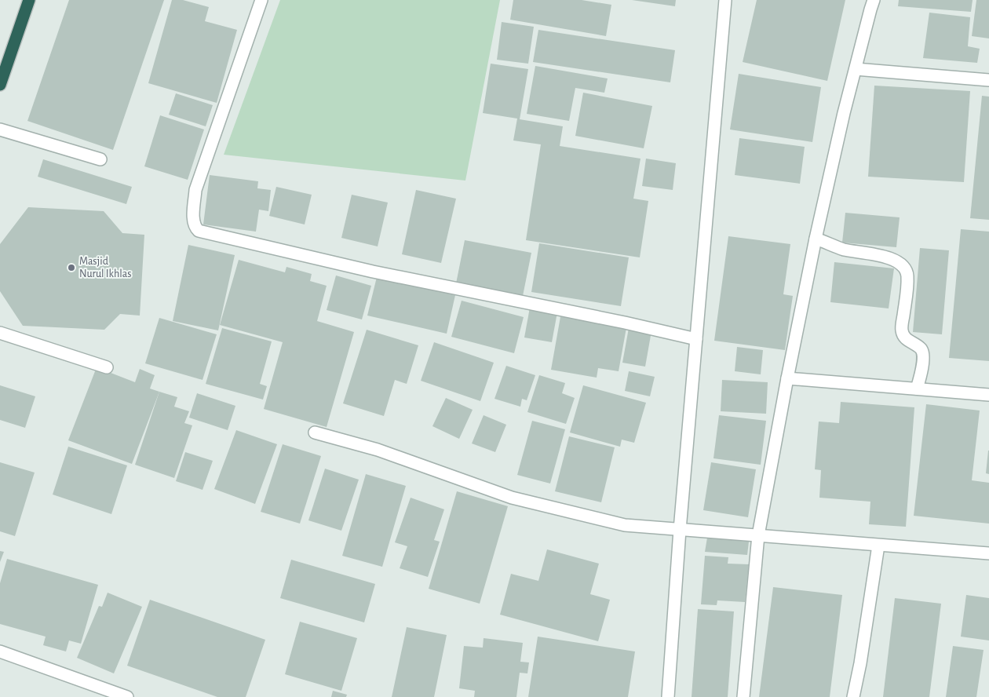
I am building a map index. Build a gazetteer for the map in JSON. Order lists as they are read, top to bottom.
{
  "places": ["Masjid Nurul Ikhlas"]
}
